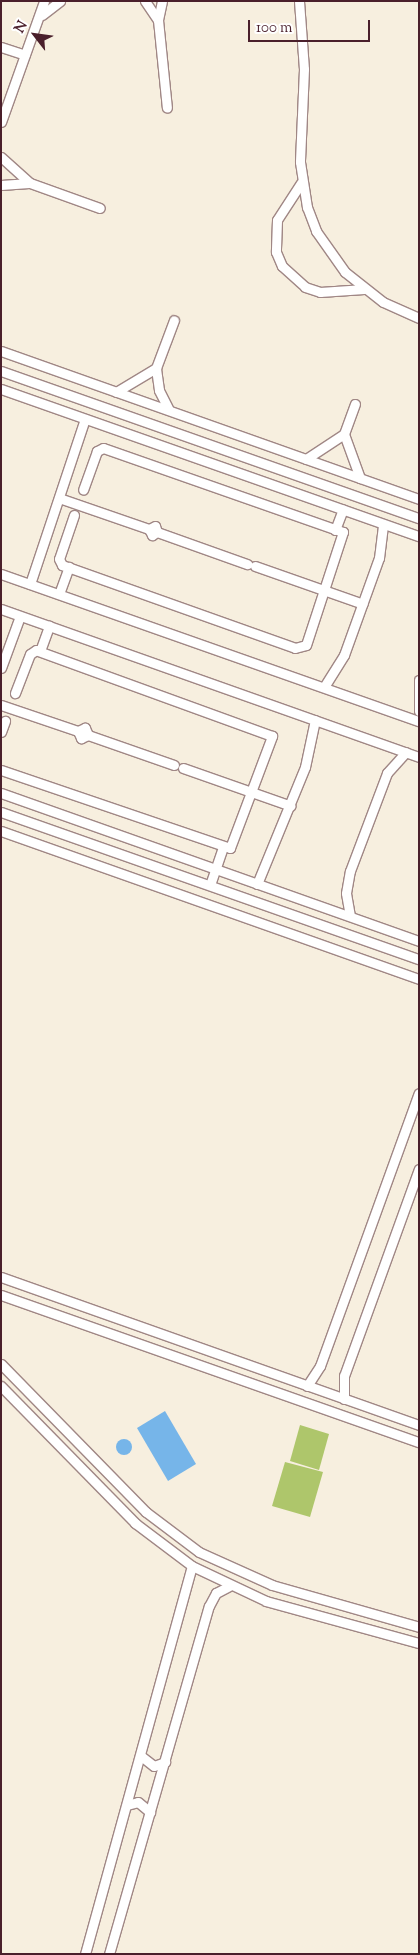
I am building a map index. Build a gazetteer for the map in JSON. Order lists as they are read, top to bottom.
{
  "scale_bar": "100 m",
  "north": "top left"
}
